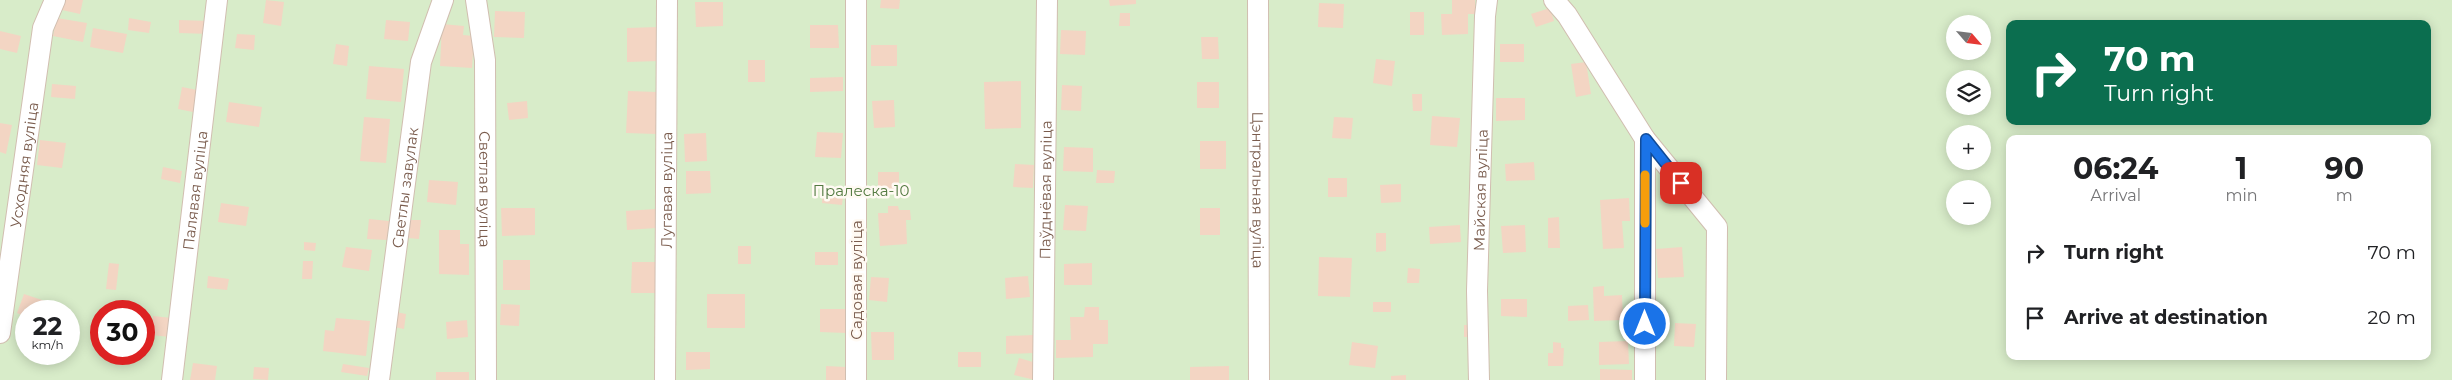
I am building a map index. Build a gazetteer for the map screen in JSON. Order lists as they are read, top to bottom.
{
  "streets": {
    "street": [
      "Усходняя вуліца",
      "Светлы завулак",
      "Палявая вуліца",
      "Светлая вуліца",
      "Лугавая вуліца",
      "Паўднёвая вуліца",
      "Цэнтральная вуліца",
      "Майская вуліца",
      "Садовая вуліца"
    ]
  },
  "parks": ["Пралеска-10"],
  "north": "bottom right",
  "page": {
    "map_buttons": ["+", "−"],
    "turn": ["70 m", "Turn right"],
    "eta": [
      "06:24",
      "Arrival",
      "1",
      "min",
      "90",
      "m"
    ],
    "list": [
      {
        "name": "Turn right",
        "value": "70 m"
      },
      {
        "name": "Arrive at destination",
        "value": "20 m"
      }
    ],
    "speed": "22 km/h",
    "limit": "30"
  }
}
